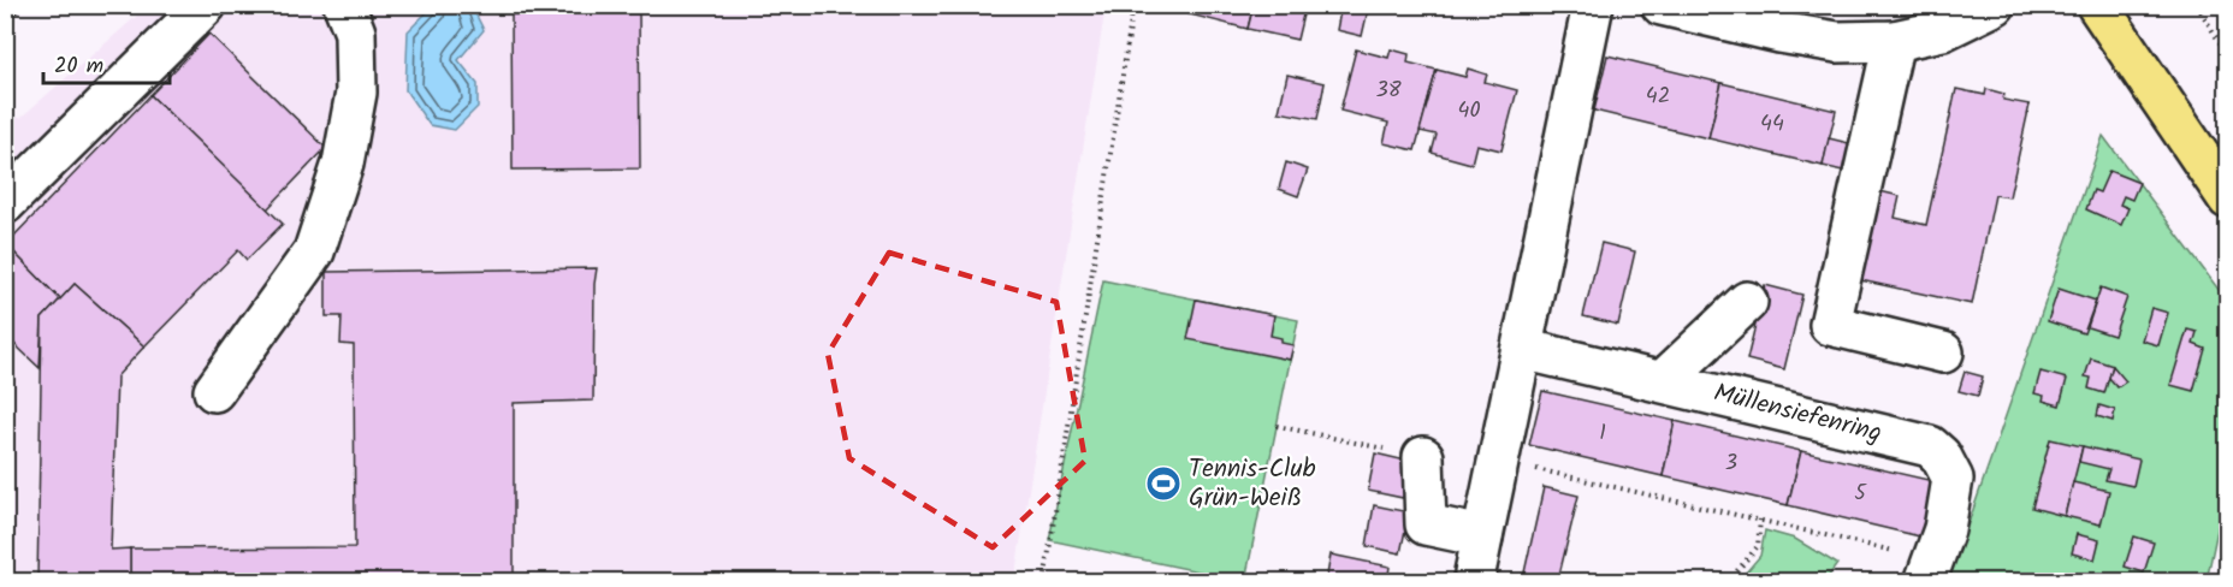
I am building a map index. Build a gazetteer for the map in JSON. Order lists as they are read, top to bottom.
{
  "streets": {
    "street": ["Müllensiefenring"]
  },
  "places": {
    "sports": ["Tennis-Club Grün-Weiß"]
  },
  "house_numbers": [
    "38",
    "42",
    "40",
    "44",
    "1",
    "3",
    "5"
  ],
  "scale_bar": "20 m"
}
